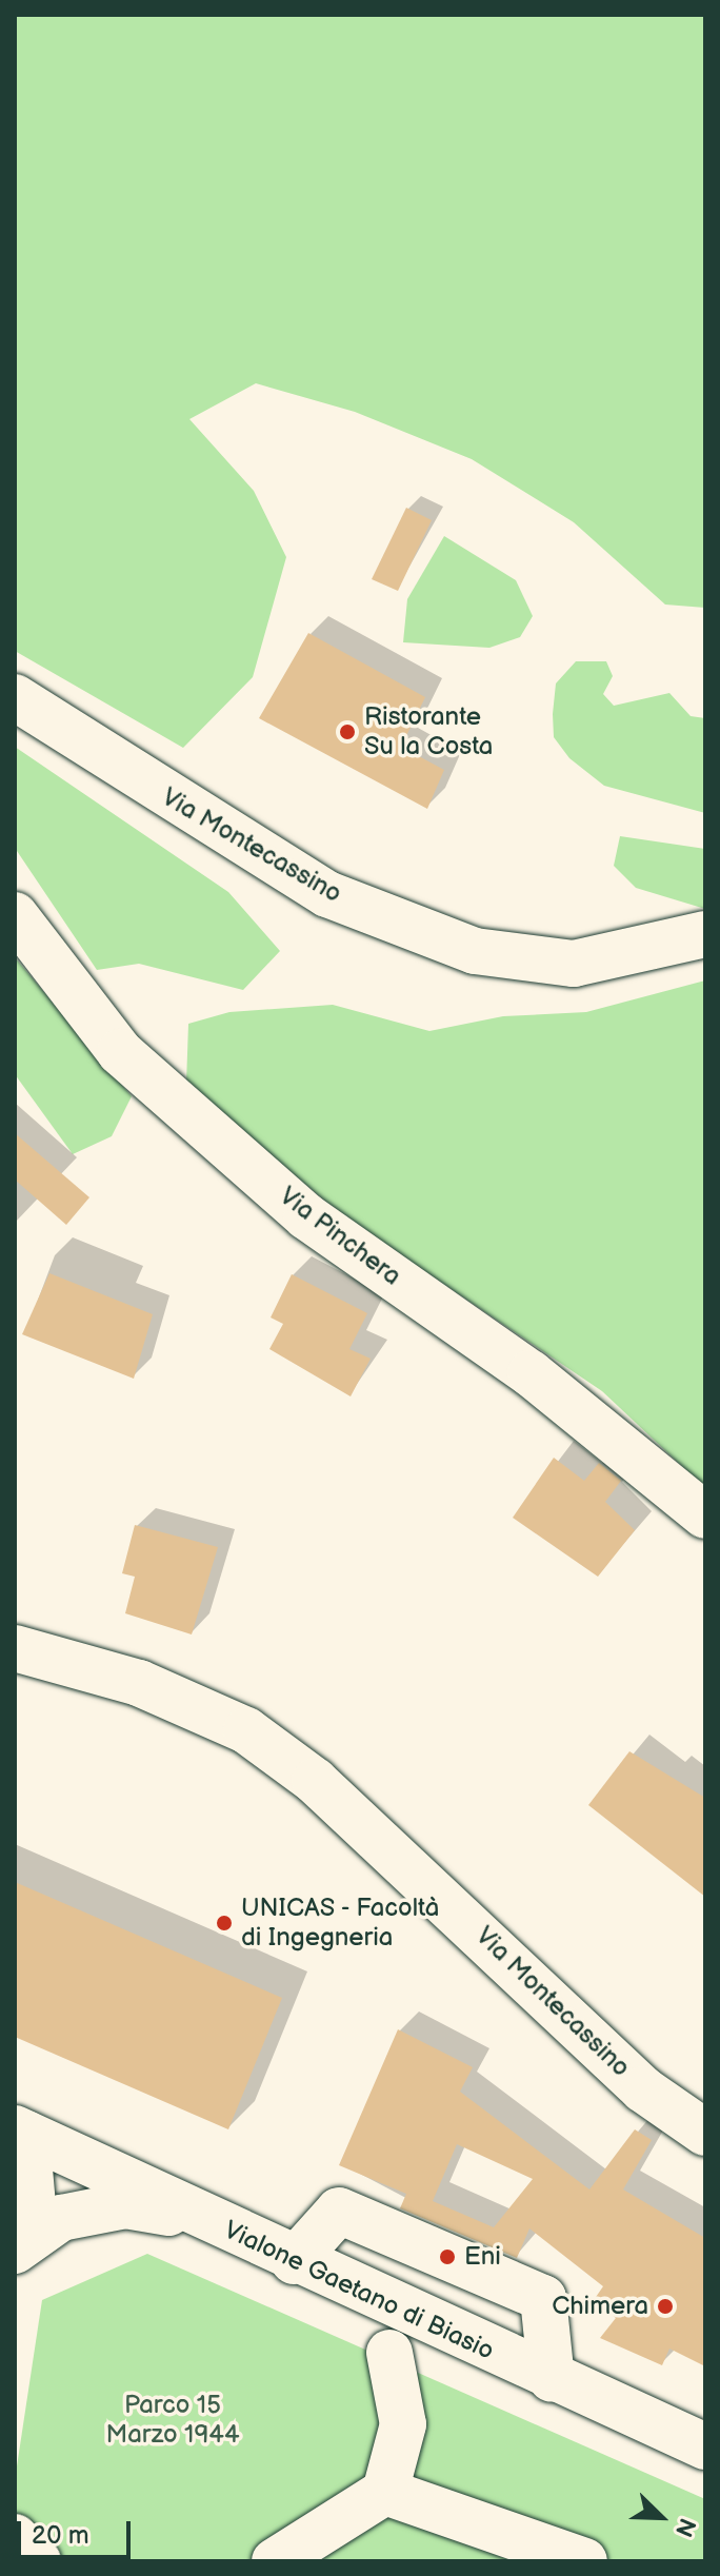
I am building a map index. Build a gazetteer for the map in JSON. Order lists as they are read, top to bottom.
{
  "streets": {
    "street": ["Via Montecassino", "Via Pinchera", "Vialone Gaetano di Biasio"]
  },
  "parks": ["Parco 15 Marzo 1944"],
  "places": [
    "Ristorante Su la Costa",
    "UNICAS - Facoltà di Ingegneria",
    "Eni",
    "Chimera"
  ],
  "scale_bar": "20 m",
  "north": "bottom right"
}
